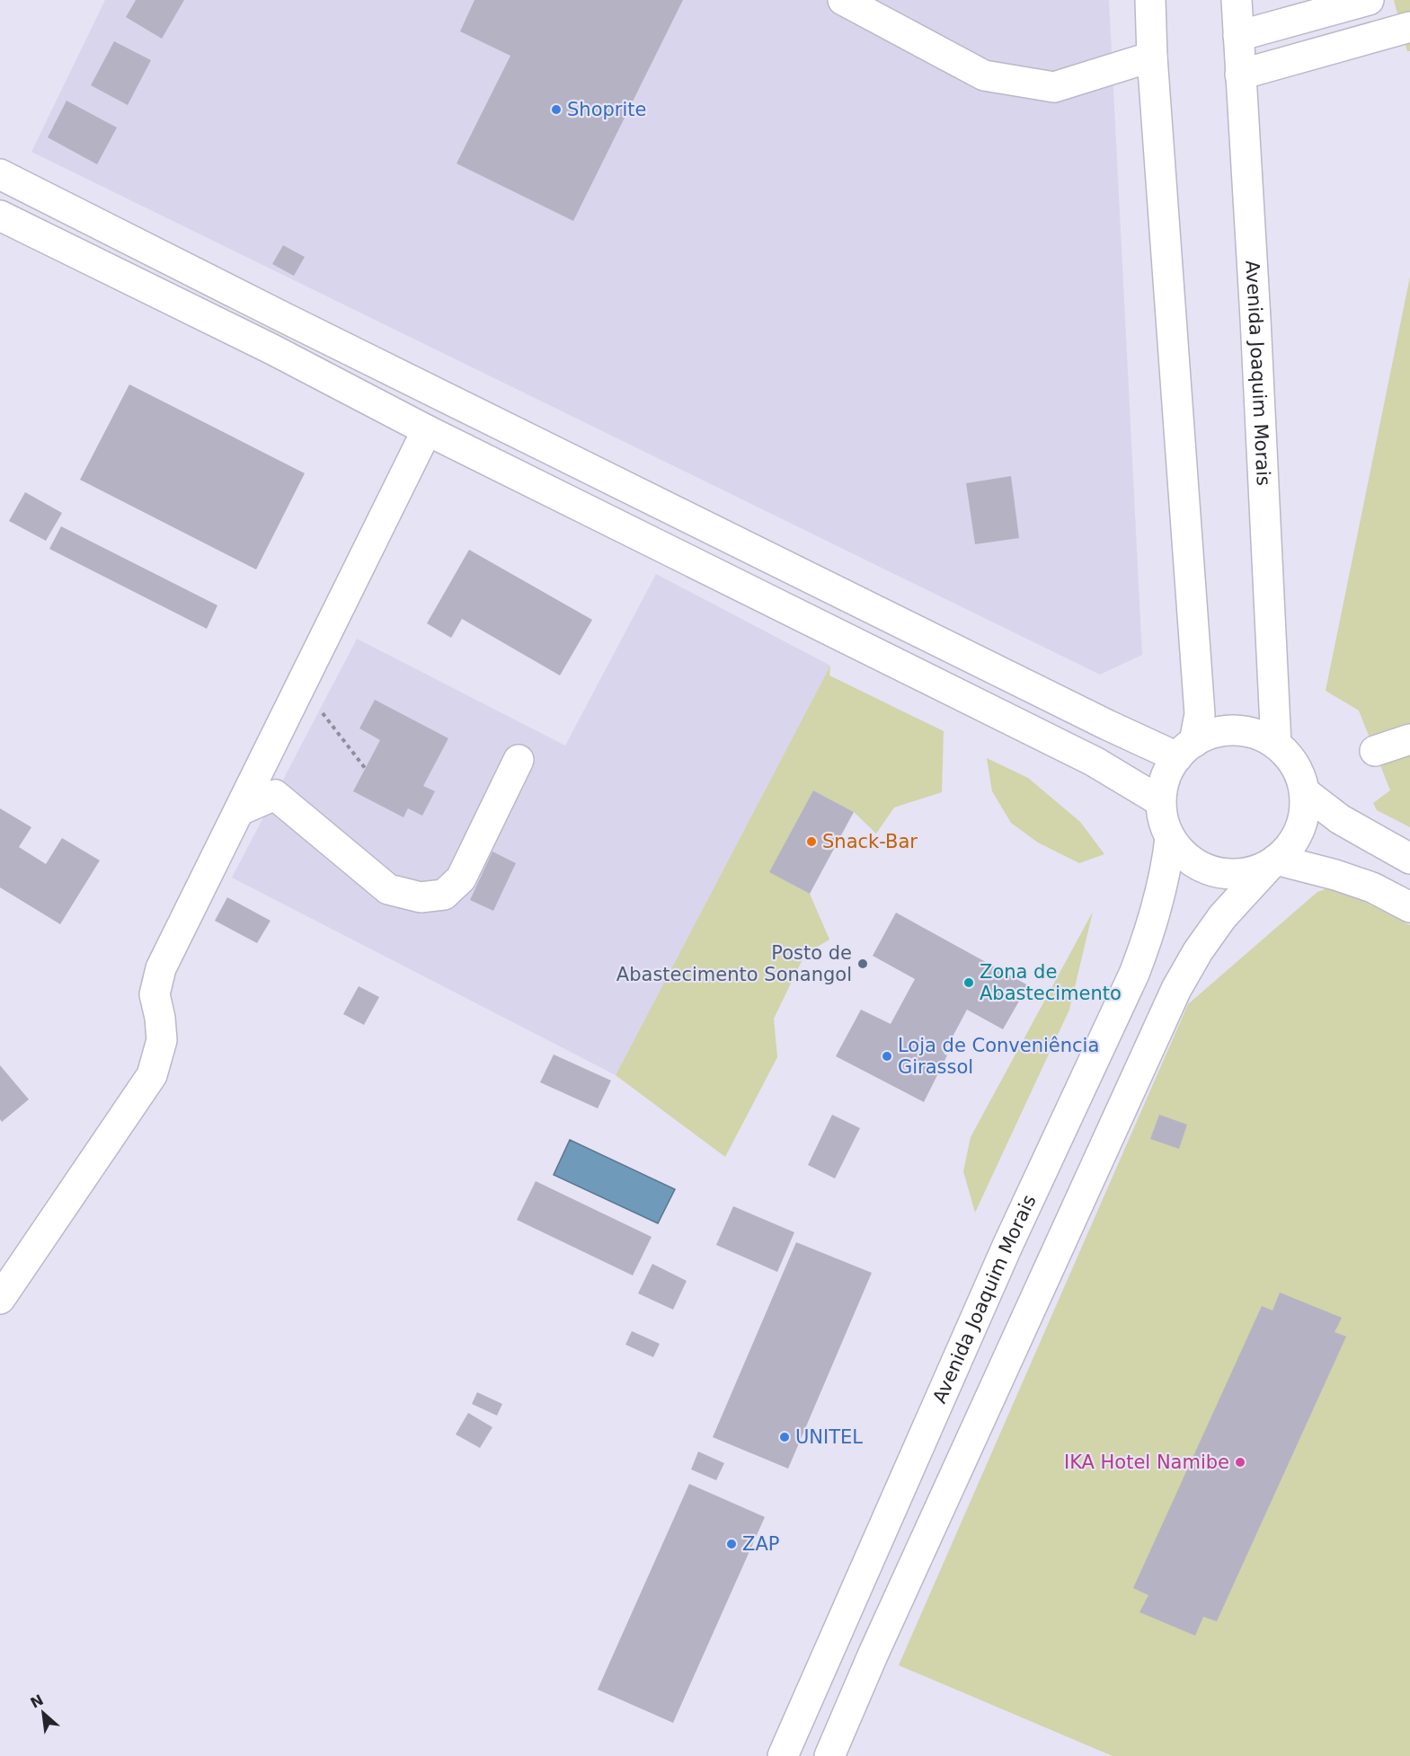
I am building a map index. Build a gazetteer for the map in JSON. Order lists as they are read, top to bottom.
{
  "streets": {
    "street": ["Avenida Joaquim Morais"]
  },
  "places": [
    "Shoprite",
    "Snack-Bar",
    "Posto de Abastecimento Sonangol",
    "Zona de Abastecimento",
    "Loja de Conveniência Girassol",
    "UNITEL",
    "IKA Hotel Namibe",
    "ZAP"
  ],
  "north": "top left"
}
